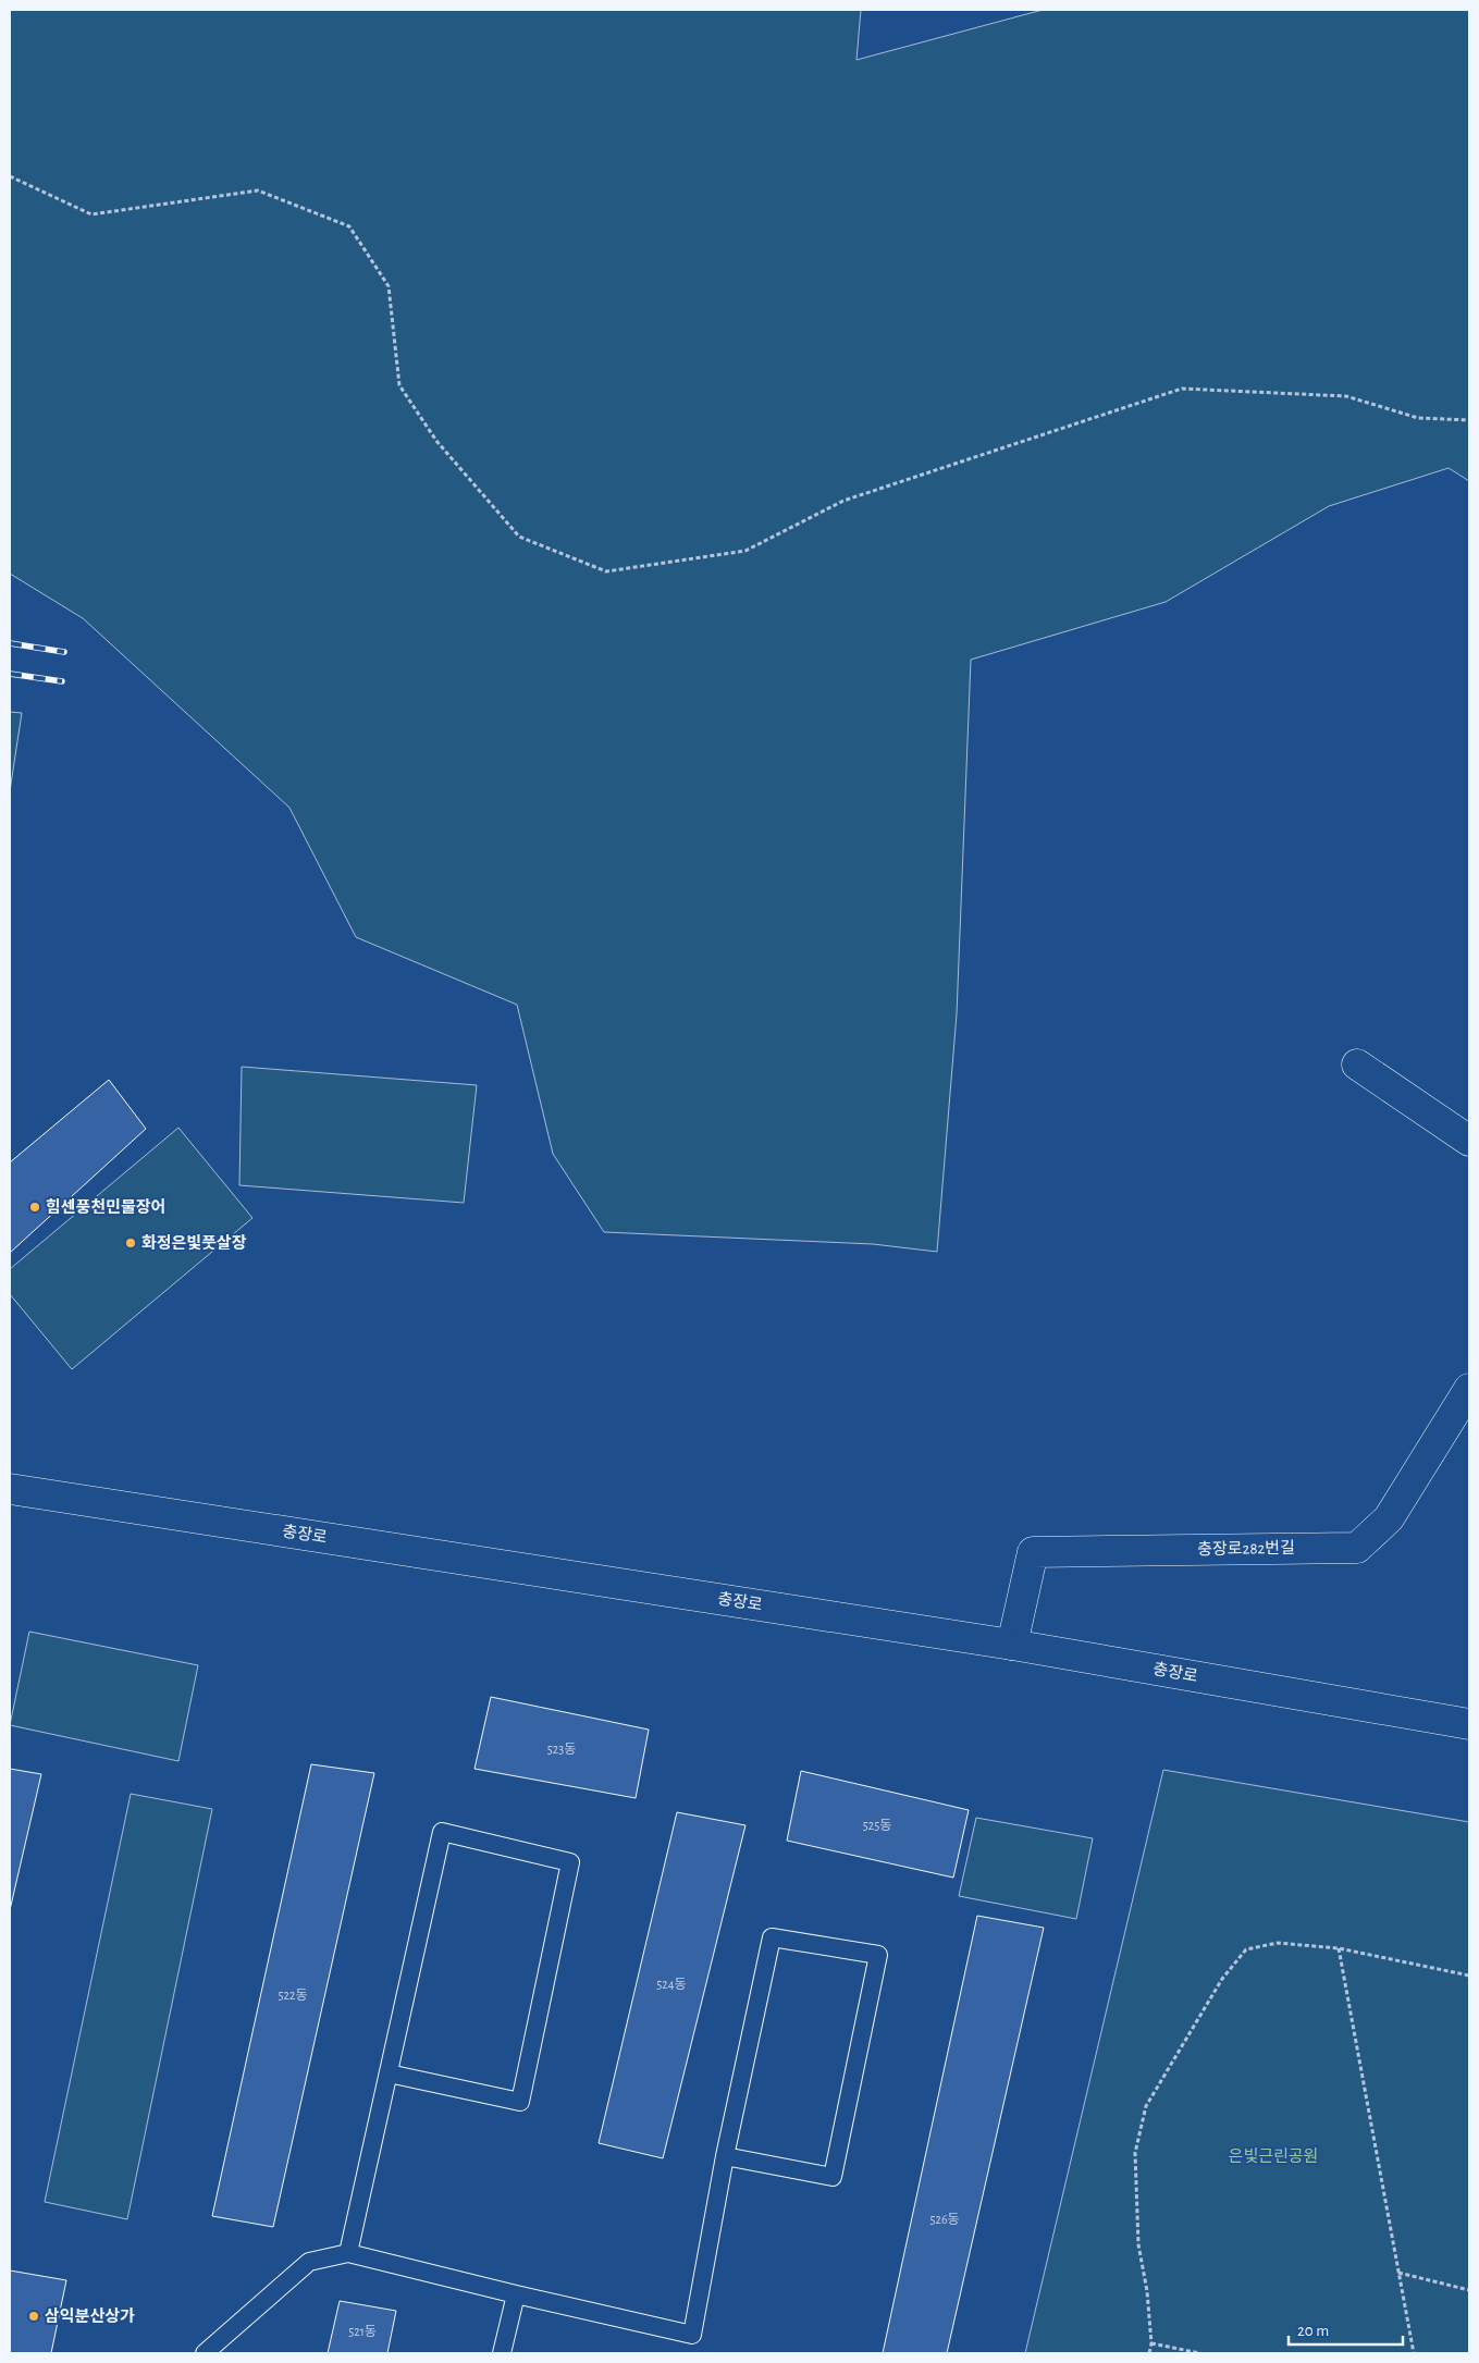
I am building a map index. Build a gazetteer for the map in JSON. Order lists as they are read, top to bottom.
{
  "streets": {
    "main road": ["충장로", "충장로282번길"]
  },
  "crossings": [
    ["충장로", "충장로282번길"]
  ],
  "parks": ["은빛근린공원"],
  "places": ["힘센풍천민물장어", "화정은빛풋살장", "삼익분산상가"],
  "house_numbers": [
    "523동",
    "525동",
    "524동",
    "522동",
    "526동",
    "521동"
  ],
  "scale_bar": "20 m"
}
